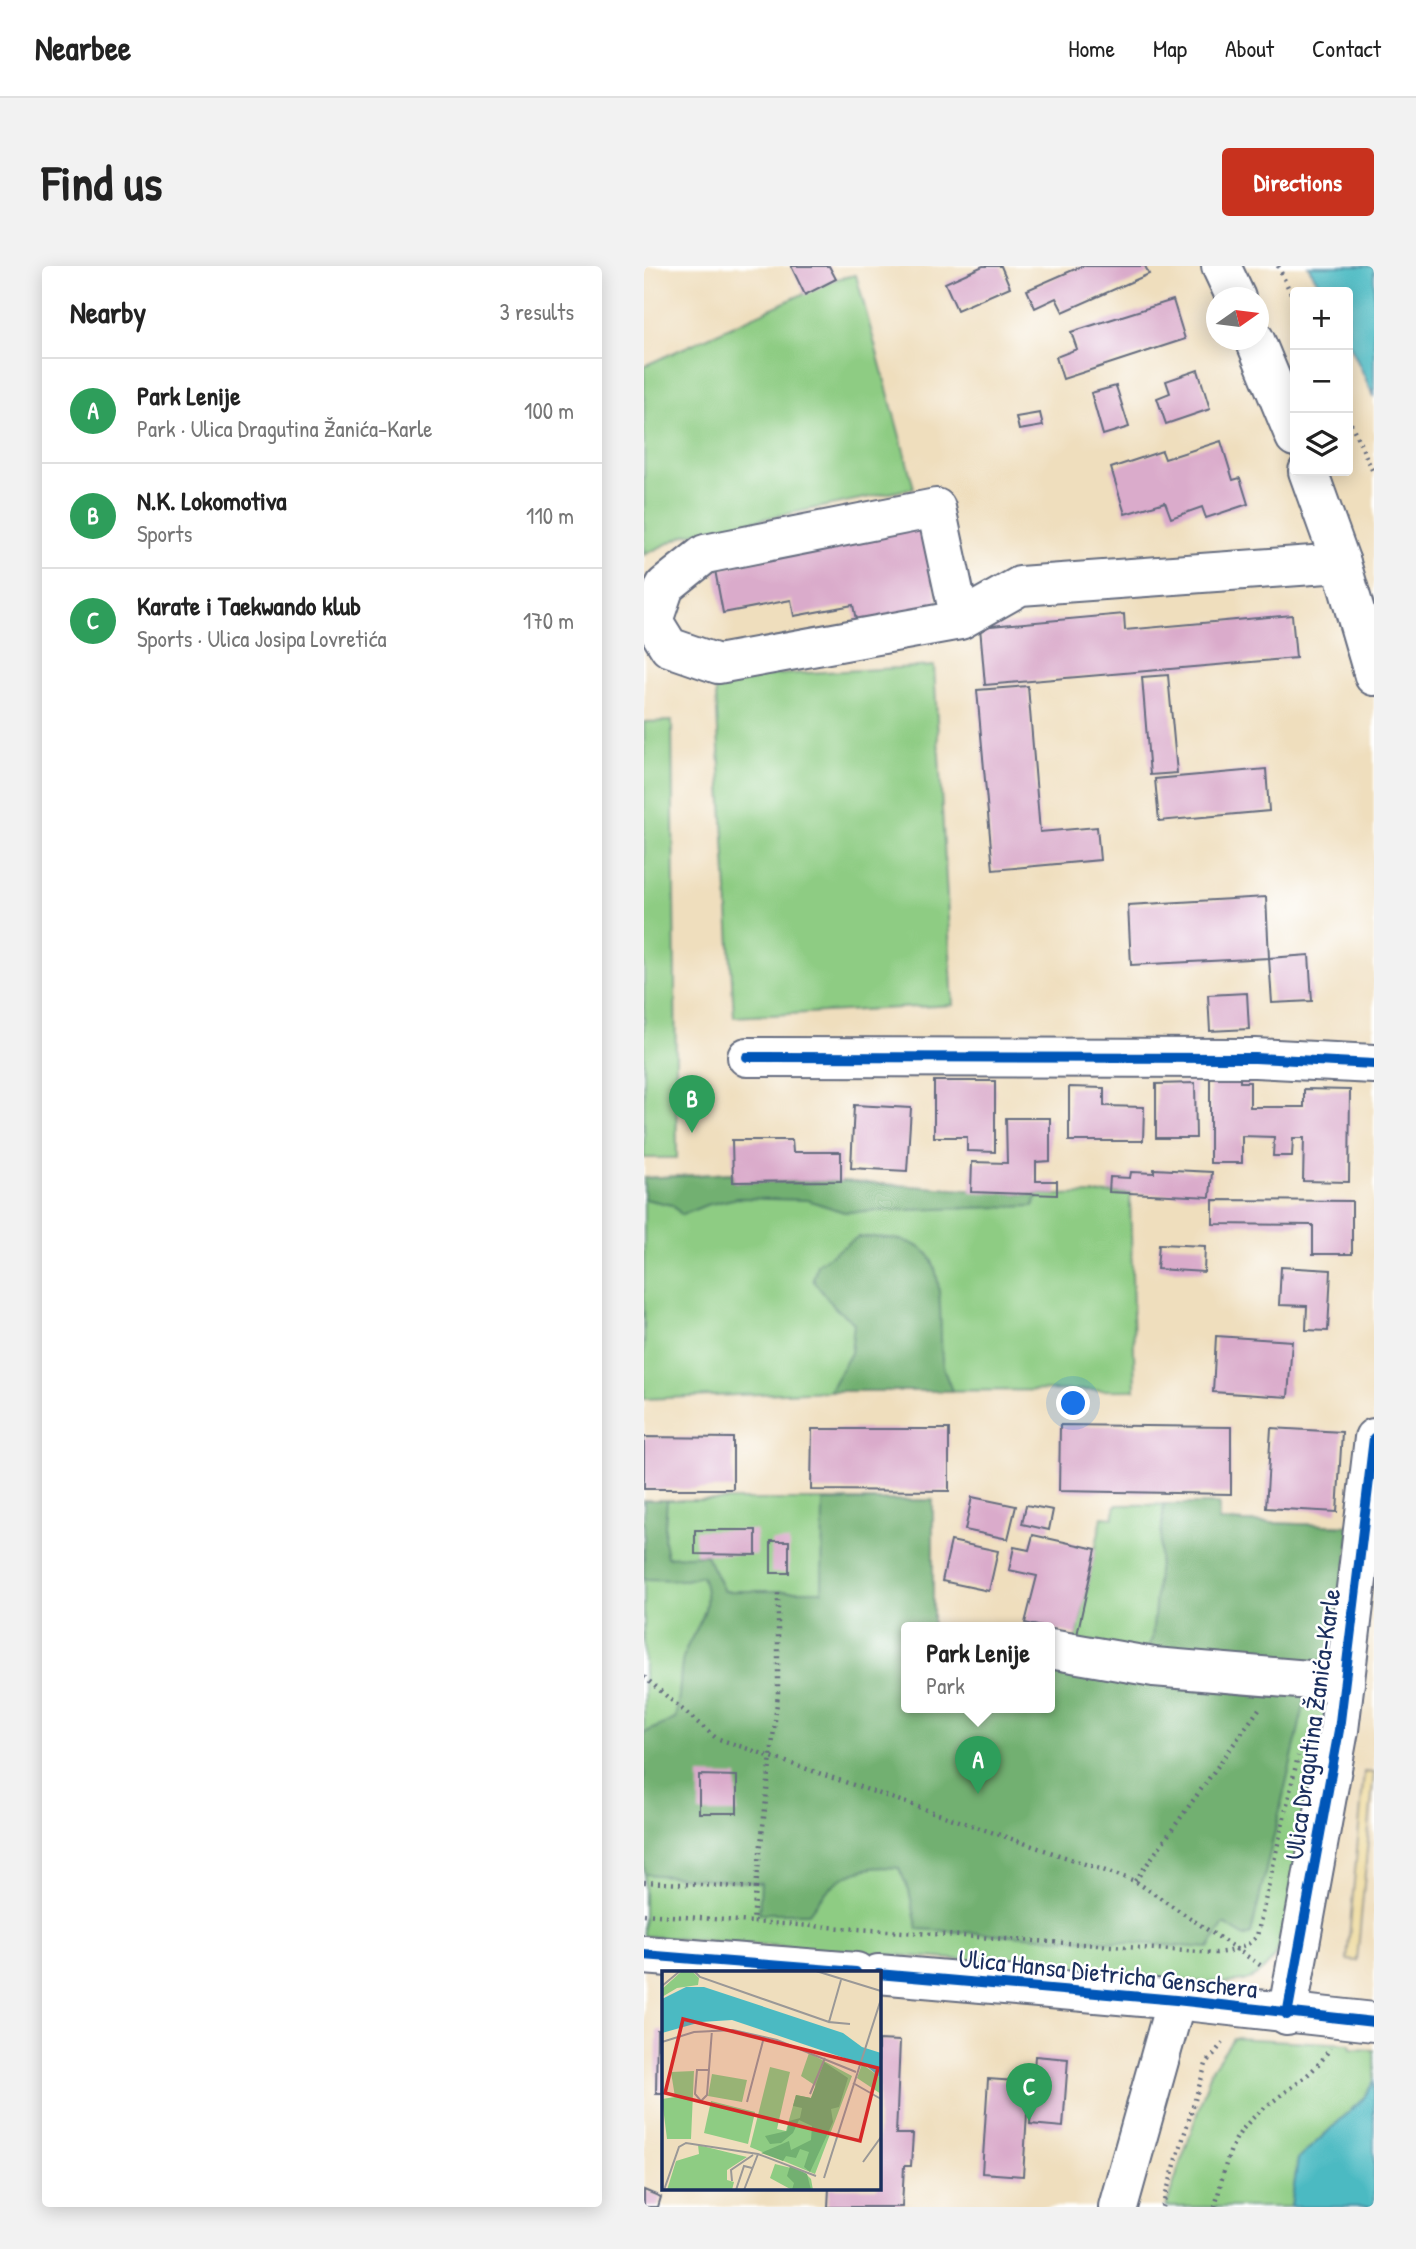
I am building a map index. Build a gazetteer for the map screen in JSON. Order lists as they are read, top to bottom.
{
  "streets": {
    "street": ["Ulica Dragutina Žanića-Karle", "Ulica Hansa Dietricha Genschera"]
  },
  "crossings": [
    ["Ulica Dragutina Žanića-Karle", "Ulica Hansa Dietricha Genschera"]
  ],
  "north": "right",
  "page": {
    "header": "Nearbee",
    "nav": [
      "Home",
      "Map",
      "About",
      "Contact"
    ],
    "buttons": "Directions",
    "title": "Find us",
    "heading": ["Nearby", "3 results"],
    "map_buttons": ["+", "−"],
    "list": [
      {
        "mark": "A",
        "name": "Park Lenije",
        "note": "Park · Ulica Dragutina Žanića-Karle",
        "value": "100 m"
      },
      {
        "mark": "B",
        "name": "N.K. Lokomotiva",
        "note": "Sports",
        "value": "110 m"
      },
      {
        "mark": "C",
        "name": "Karate i Taekwando klub",
        "note": "Sports · Ulica Josipa Lovretića",
        "value": "170 m"
      }
    ],
    "pins": ["B", "A", "C"],
    "popup": ["Park Lenije", "Park"]
  }
}
